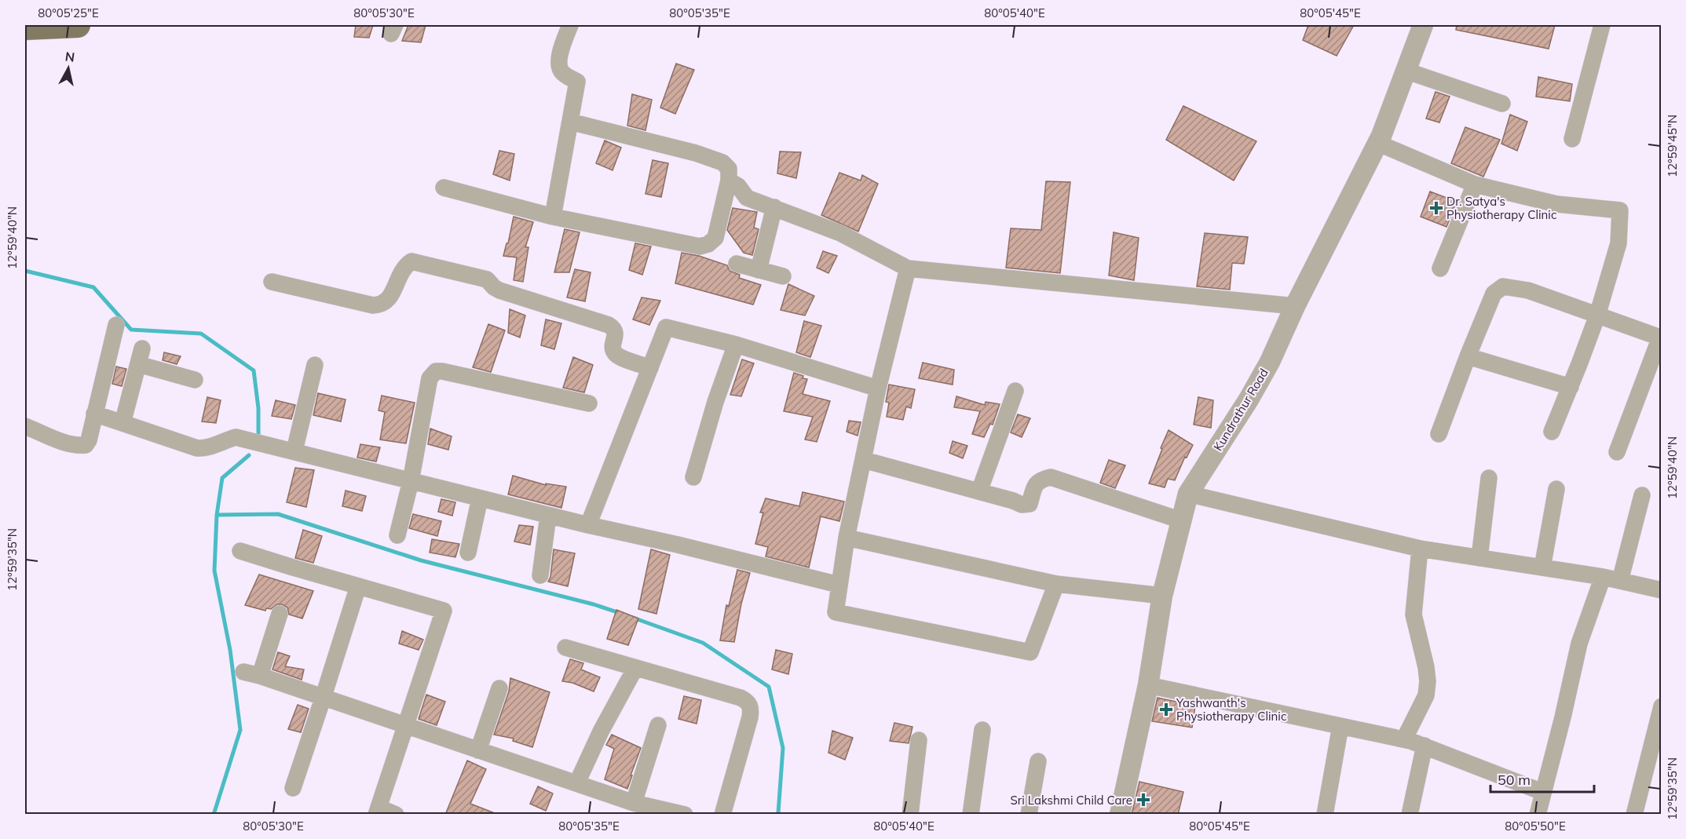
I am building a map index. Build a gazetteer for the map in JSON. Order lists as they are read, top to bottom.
{
  "streets": {
    "street": ["Kundrathur Road"]
  },
  "places": {
    "health": ["Dr. Satya's Physiotherapy Clinic", "Yashwanth's Physiotherapy Clinic", "Sri Lakshmi Child Care"]
  },
  "scale_bar": "50 m",
  "north": "top",
  "coordinates": [
    "80°05'25\"E",
    "80°05'30\"E",
    "80°05'35\"E",
    "80°05'40\"E",
    "80°05'45\"E",
    "12°59'45\"N",
    "12°59'40\"N",
    "12°59'35\"N",
    "80°05'50\"E"
  ]
}
